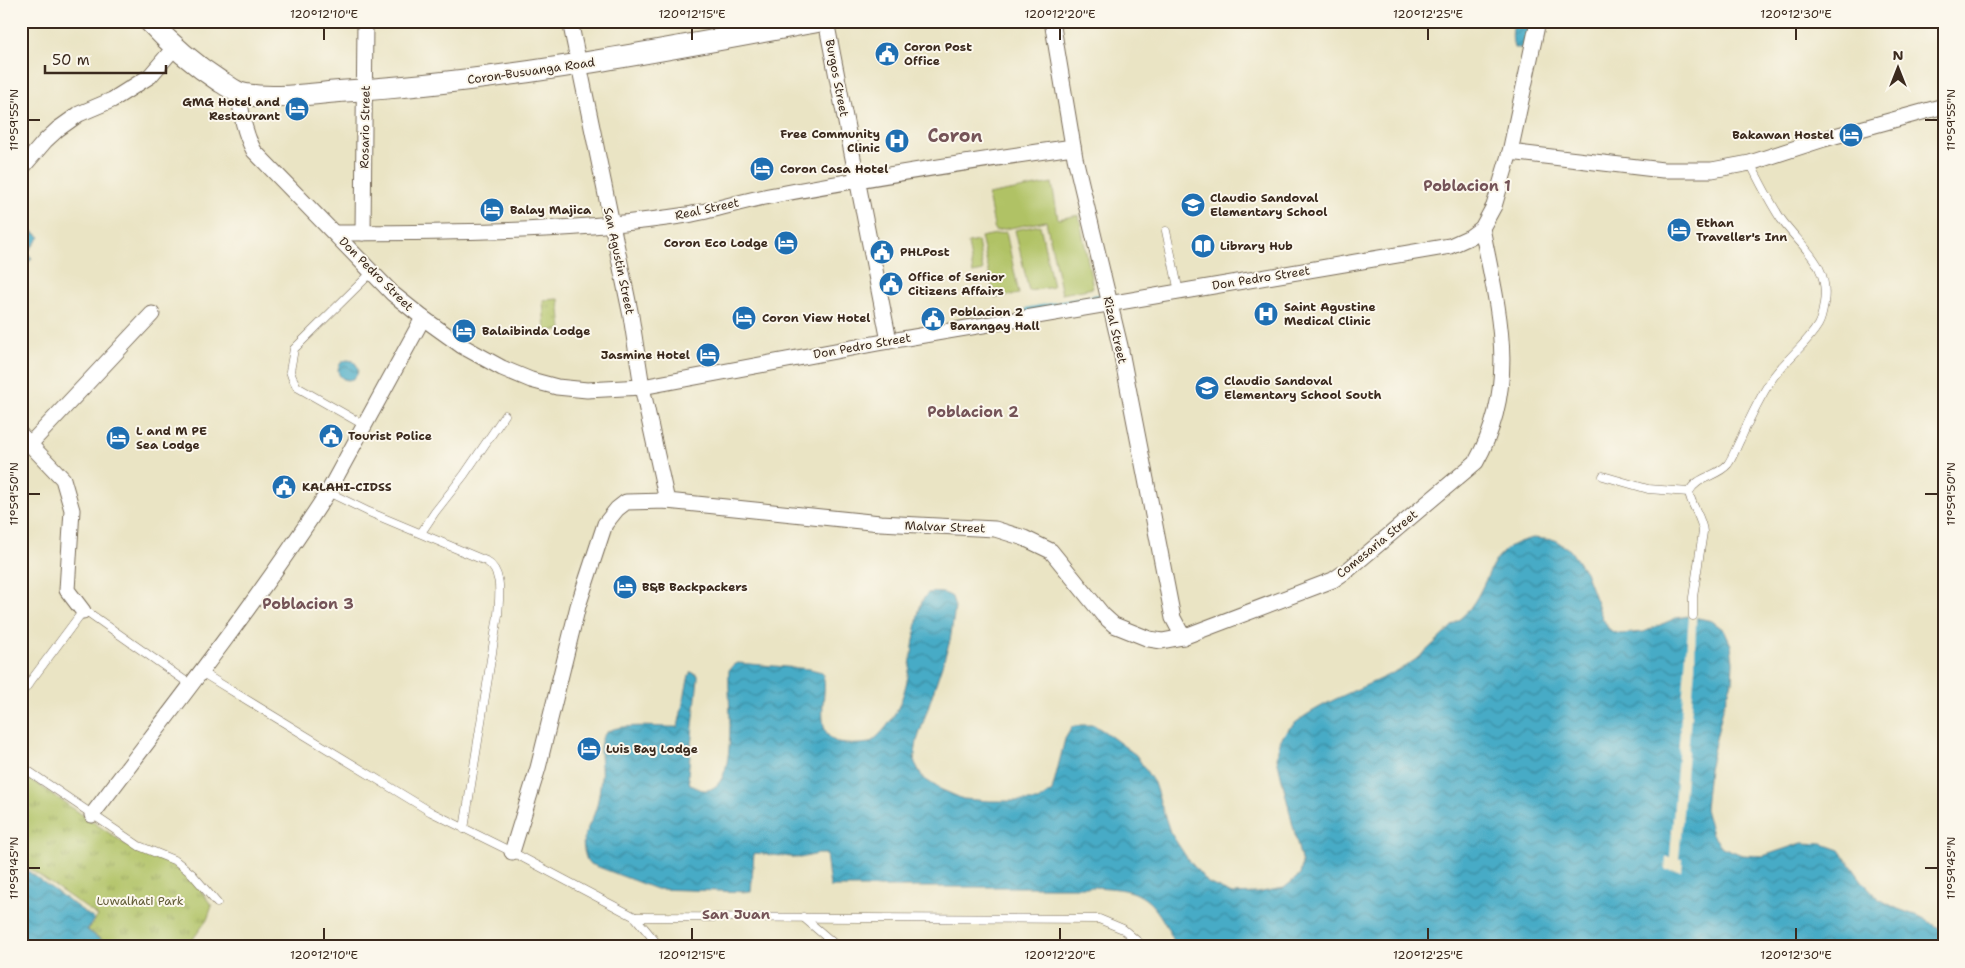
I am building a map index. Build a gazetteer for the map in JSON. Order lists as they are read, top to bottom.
{
  "streets": {
    "main road": ["Coron-Busuanga Road"],
    "street": [
      "Burgos Street",
      "Rosario Street",
      "Real Street",
      "San Agustin Street",
      "Don Pedro Street",
      "Rizal Street",
      "Malvar Street",
      "Comesaria Street"
    ]
  },
  "crossings": [
    ["Coron-Busuanga Road", "Rosario Street"],
    ["Coron-Busuanga Road", "San Agustin Street"],
    ["Coron-Busuanga Road", "Don Pedro Street"],
    ["Burgos Street", "Real Street"],
    ["Burgos Street", "Don Pedro Street"],
    ["Rosario Street", "Real Street"],
    ["Real Street", "San Agustin Street"],
    ["Real Street", "Don Pedro Street"],
    ["Real Street", "Rizal Street"],
    ["San Agustin Street", "Don Pedro Street"],
    ["San Agustin Street", "Malvar Street"],
    ["Don Pedro Street", "Rizal Street"],
    ["Don Pedro Street", "Comesaria Street"],
    ["Rizal Street", "Malvar Street"],
    ["Rizal Street", "Comesaria Street"],
    ["Malvar Street", "Comesaria Street"]
  ],
  "districts": [
    "Coron",
    "Poblacion 1",
    "Poblacion 2",
    "Poblacion 3",
    "San Juan"
  ],
  "parks": ["Luwalhati Park"],
  "places": {
    "public building": [
      "Coron Post Office",
      "PHLPost",
      "Office of Senior Citizens Affairs",
      "Poblacion 2 Barangay Hall",
      "Tourist Police",
      "KALAHI-CIDSS"
    ],
    "hotel": [
      "GMG Hotel and Restaurant",
      "Bakawan Hostel",
      "Coron Casa Hotel",
      "Balay Majica",
      "Ethan Traveller's Inn",
      "Coron Eco Lodge",
      "Coron View Hotel",
      "Balaibinda Lodge",
      "Jasmine Hotel",
      "L and M PE Sea Lodge",
      "B&B Backpackers",
      "Luis Bay Lodge"
    ],
    "hospital": ["Free Community Clinic", "Saint Agustine Medical Clinic"],
    "school or university": ["Claudio Sandoval Elementary School", "Claudio Sandoval Elementary School South"],
    "library": ["Library Hub"]
  },
  "scale_bar": "50 m",
  "north": "top",
  "coordinates": [
    "120°12'10\"E",
    "120°12'15\"E",
    "120°12'20\"E",
    "120°12'25\"E",
    "120°12'30\"E",
    "11°59'55\"N",
    "11°59'50\"N",
    "11°59'45\"N"
  ]
}
